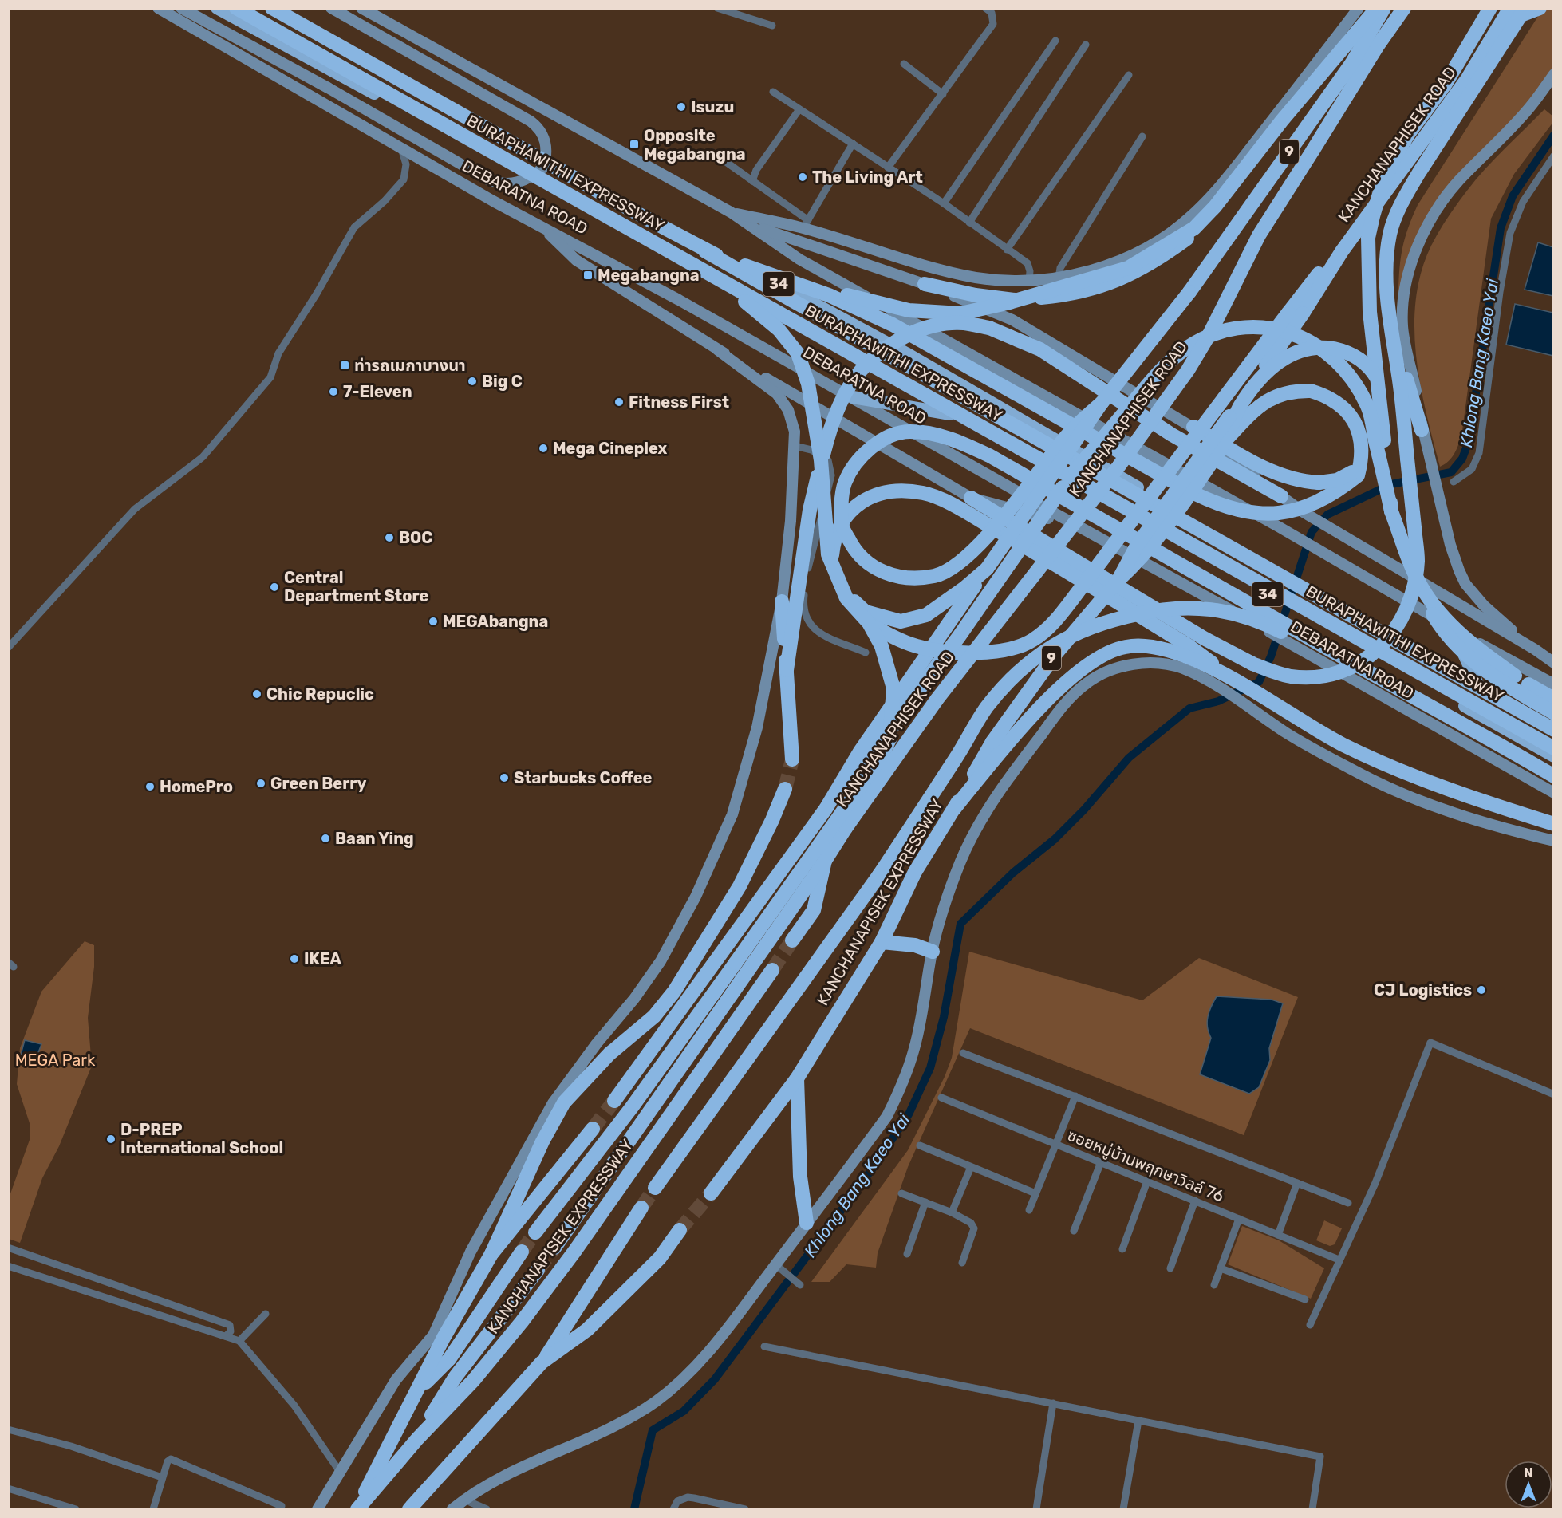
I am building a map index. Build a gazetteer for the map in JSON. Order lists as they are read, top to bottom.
{
  "streets": {
    "highway": [
      "KANCHANAPHISEK ROAD",
      "9",
      "BURAPHAWITHI EXPRESSWAY",
      "DEBARATNA ROAD",
      "34",
      "KANCHANAPISEK EXPRESSWAY"
    ],
    "street": ["ซอยหมู่บ้านพฤกษาวิลล์ 76"]
  },
  "crossings": [
    ["KANCHANAPHISEK ROAD", "KANCHANAPISEK EXPRESSWAY"],
    ["BURAPHAWITHI EXPRESSWAY", "34"]
  ],
  "water": ["Khlong Bang Kaeo Yai"],
  "parks": ["MEGA Park"],
  "places": {
    "other": [
      "Isuzu",
      "The Living Art",
      "Big C",
      "7-Eleven",
      "Fitness First",
      "Mega Cineplex",
      "BOC",
      "Central Department Store",
      "MEGAbangna",
      "Chic Repuclic",
      "Starbucks Coffee",
      "Green Berry",
      "HomePro",
      "Baan Ying",
      "IKEA",
      "CJ Logistics",
      "D-PREP International School"
    ],
    "transit": ["Opposite Megabangna", "Megabangna", "ท่ารถเมกาบางนา"]
  },
  "north": "top"
}
